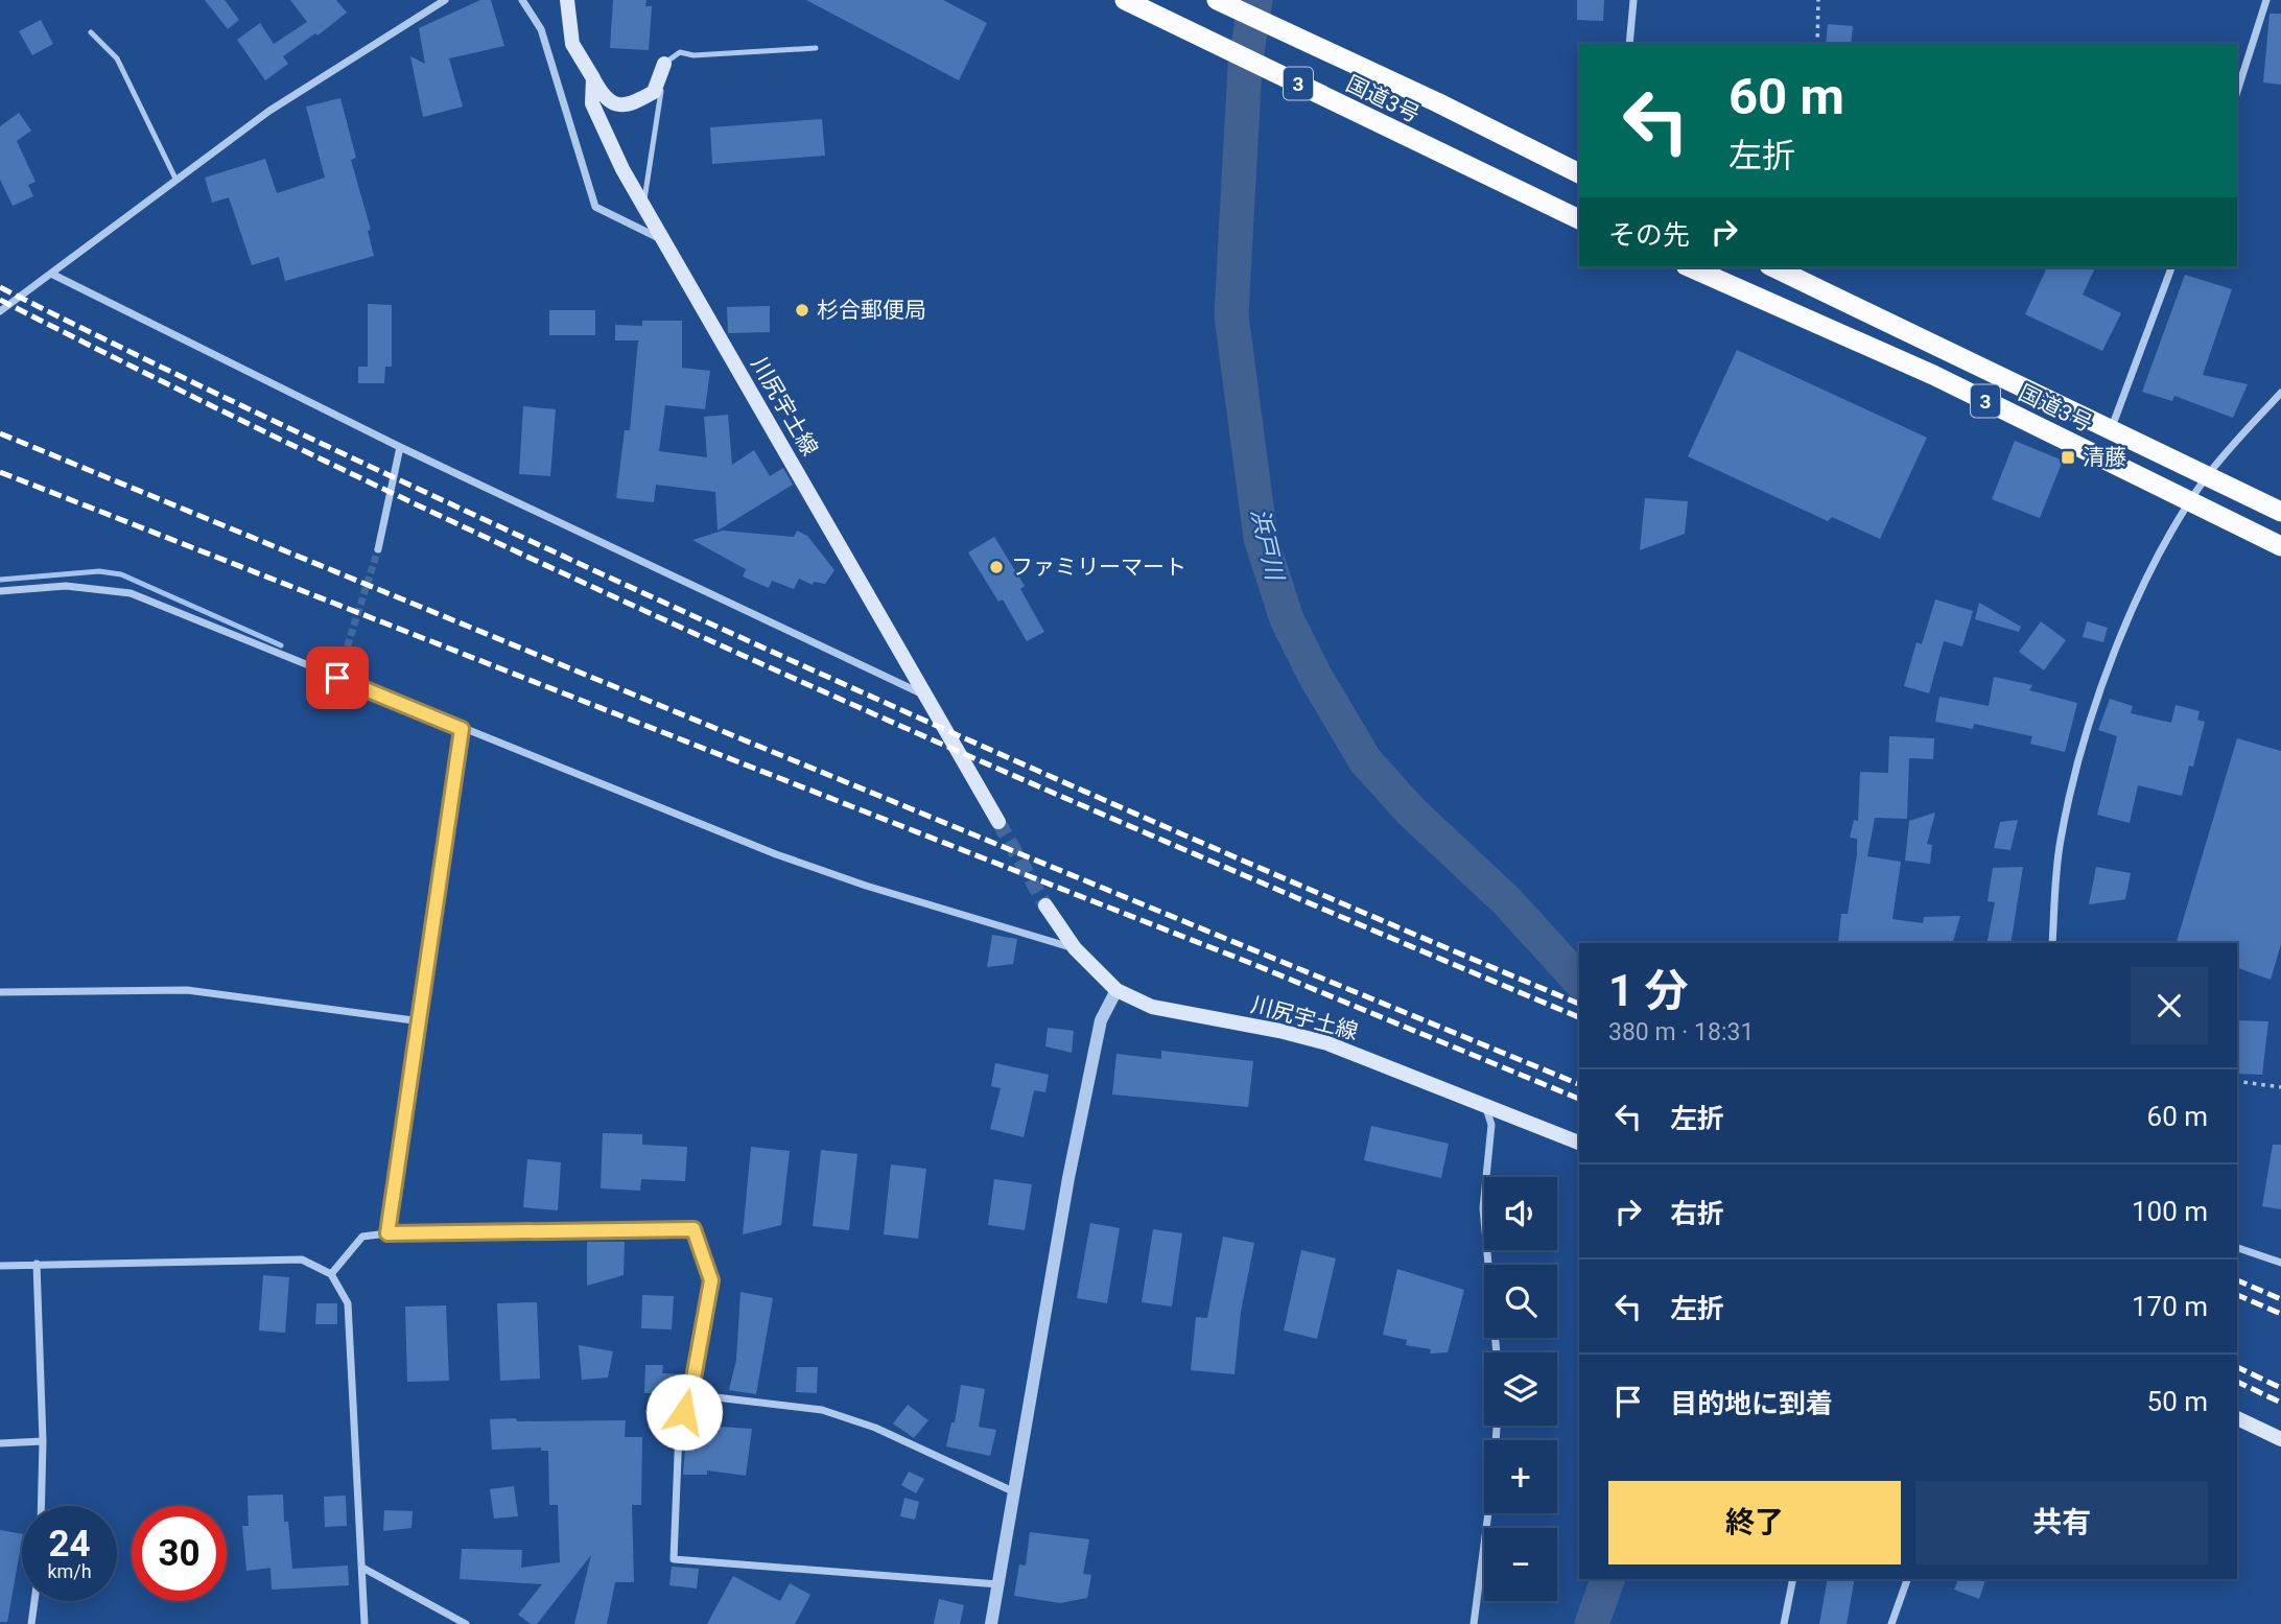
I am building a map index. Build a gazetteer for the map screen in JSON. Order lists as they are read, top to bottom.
{
  "streets": {
    "highway": ["3", "国道3号"],
    "main road": ["川尻宇土線"]
  },
  "water": ["浜戸川"],
  "places": {
    "other": ["杉合郵便局", "ファミリーマート"],
    "transit": ["清藤"]
  },
  "page": {
    "turn": ["60 m", "左折"],
    "then": "その先",
    "heading": ["1 分", "380 m · 18:31"],
    "list": [
      {
        "name": "左折",
        "value": "60 m"
      },
      {
        "name": "右折",
        "value": "100 m"
      },
      {
        "name": "左折",
        "value": "170 m"
      },
      {
        "name": "目的地に到着",
        "value": "50 m"
      }
    ],
    "map_buttons": ["+", "−"],
    "buttons": ["終了", "共有"],
    "speed": "24 km/h",
    "limit": "30"
  }
}
